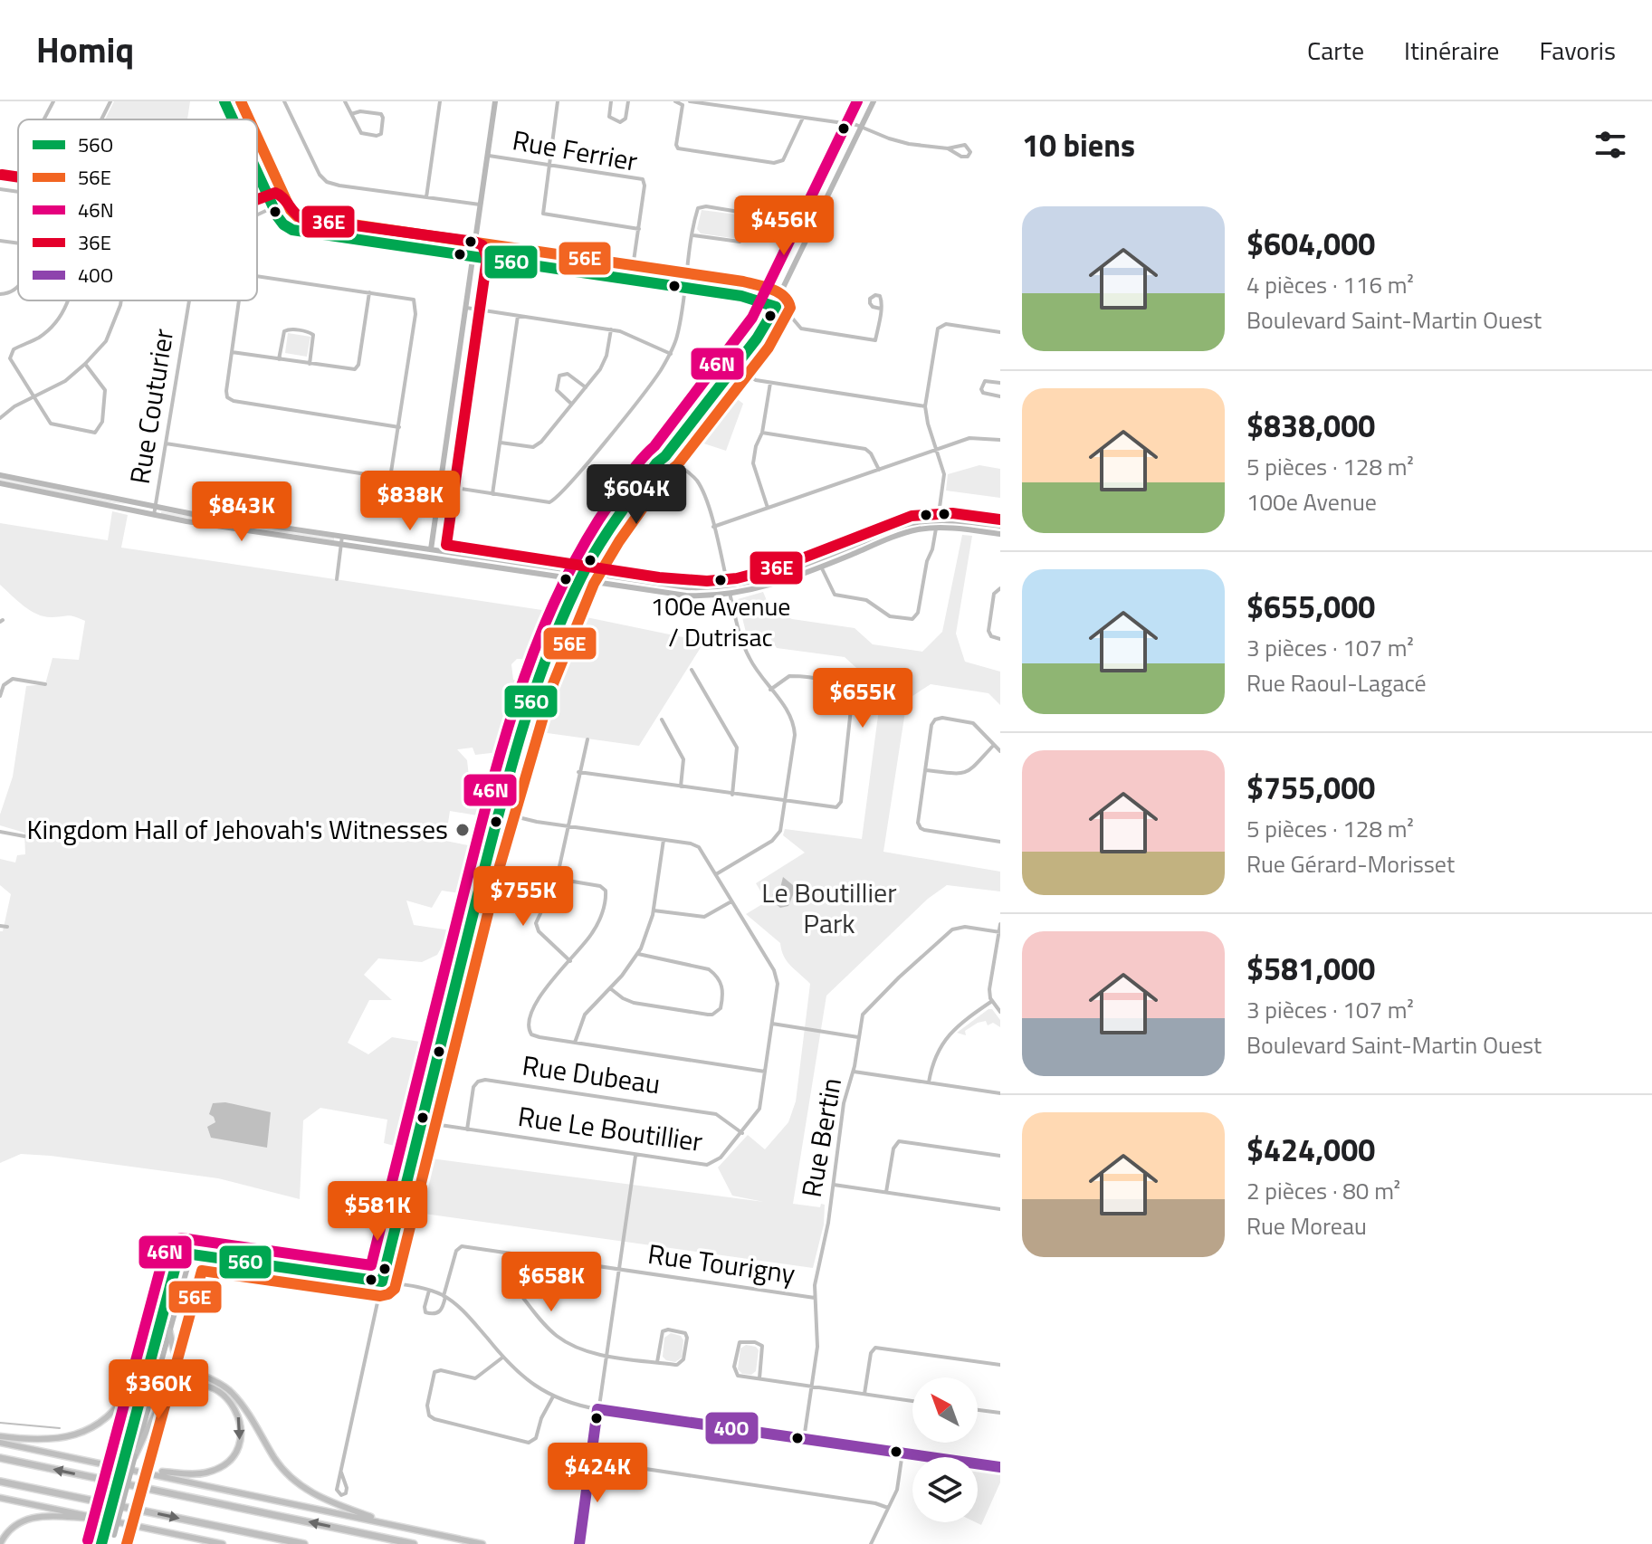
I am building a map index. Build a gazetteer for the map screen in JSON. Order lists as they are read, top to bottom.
{
  "streets": {
    "street": [
      "Rue Ferrier",
      "Rue Couturier",
      "Rue Dubeau",
      "Rue Le Boutillier",
      "Rue Bertin",
      "Rue Tourigny"
    ]
  },
  "crossings": [
    ["Rue Dubeau", "Rue Le Boutillier"],
    ["Rue Bertin", "Rue Tourigny"]
  ],
  "parks": ["Le Boutillier Park"],
  "places": ["100e Avenue / Dutrisac", "Kingdom Hall of Jehovah's Witnesses"],
  "lines": [
    "transit line 56O",
    "transit line 56E",
    "transit line 46N",
    "transit line 36E",
    "transit line 40O"
  ],
  "legend": [
    "56O",
    "56E",
    "46N",
    "36E",
    "40O"
  ],
  "north": "top left",
  "page": {
    "header": "Homiq",
    "nav": ["Carte", "Itinéraire", "Favoris"],
    "heading": "10 biens",
    "list": [
      {
        "name": "$604,000",
        "note": "4 pièces · 116 m² · Boulevard Saint-Martin Ouest"
      },
      {
        "name": "$838,000",
        "note": "5 pièces · 128 m² · 100e Avenue"
      },
      {
        "name": "$655,000",
        "note": "3 pièces · 107 m² · Rue Raoul-Lagacé"
      },
      {
        "name": "$755,000",
        "note": "5 pièces · 128 m² · Rue Gérard-Morisset"
      },
      {
        "name": "$581,000",
        "note": "3 pièces · 107 m² · Boulevard Saint-Martin Ouest"
      },
      {
        "name": "$424,000",
        "note": "2 pièces · 80 m² · Rue Moreau"
      }
    ],
    "price": [
      "$456K",
      "$604K",
      "$838K",
      "$843K",
      "$655K",
      "$755K",
      "$581K",
      "$658K",
      "$360K",
      "$424K"
    ]
  }
}
